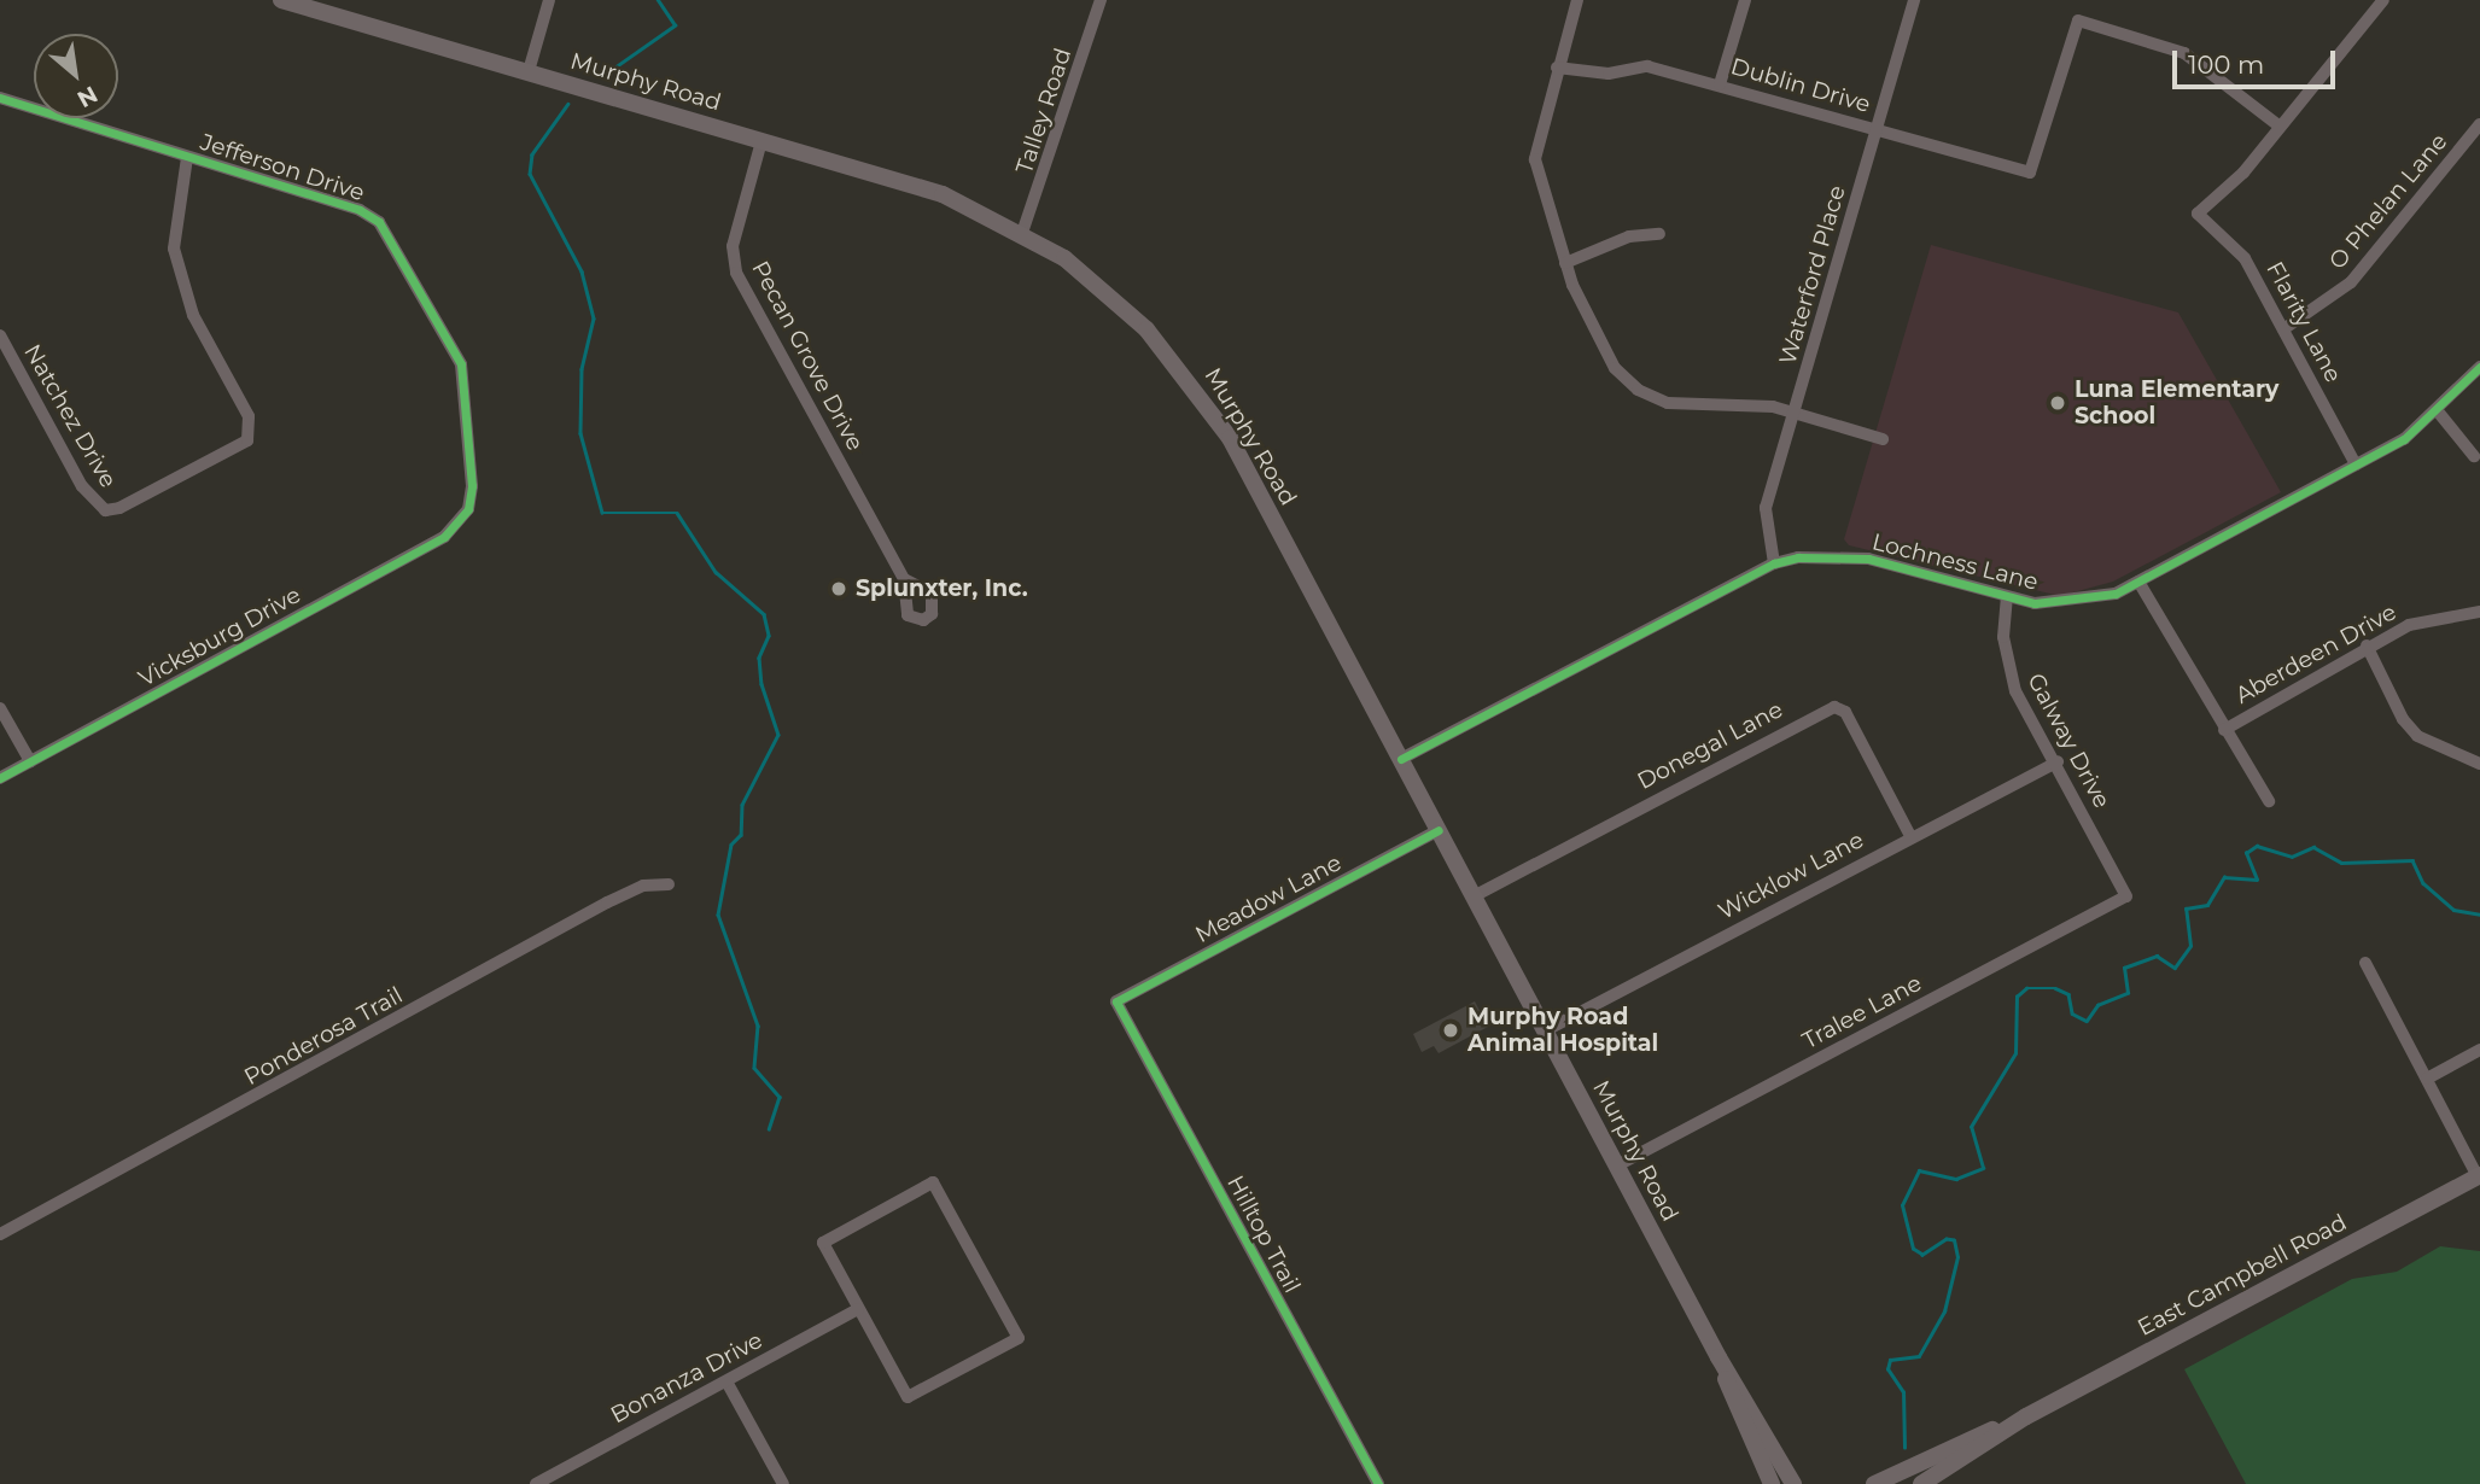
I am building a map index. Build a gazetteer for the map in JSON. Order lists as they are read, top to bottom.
{
  "streets": {
    "main road": ["Murphy Road", "East Campbell Road"],
    "street": [
      "Dublin Drive",
      "Talley Road",
      "Jefferson Drive",
      "O Phelan Lane",
      "Waterford Place",
      "Flarity Lane",
      "Pecan Grove Drive",
      "Natchez Drive",
      "Lochness Lane",
      "Vicksburg Drive",
      "Aberdeen Drive",
      "Galway Drive",
      "Donegal Lane",
      "Wicklow Lane",
      "Meadow Lane",
      "Tralee Lane",
      "Ponderosa Trail",
      "Hilltop Trail",
      "Bonanza Drive"
    ]
  },
  "crossings": [
    ["Murphy Road", "Talley Road"],
    ["Murphy Road", "Pecan Grove Drive"],
    ["Murphy Road", "Lochness Lane"],
    ["Murphy Road", "Donegal Lane"],
    ["Murphy Road", "Wicklow Lane"],
    ["Murphy Road", "Meadow Lane"],
    ["Murphy Road", "Tralee Lane"],
    ["Dublin Drive", "Waterford Place"],
    ["Dublin Drive", "Flarity Lane"],
    ["Jefferson Drive", "Natchez Drive"],
    ["Jefferson Drive", "Vicksburg Drive"],
    ["O Phelan Lane", "Flarity Lane"],
    ["Waterford Place", "Lochness Lane"],
    ["Flarity Lane", "Lochness Lane"],
    ["Lochness Lane", "Galway Drive"],
    ["Galway Drive", "Wicklow Lane"],
    ["Galway Drive", "Tralee Lane"],
    ["Donegal Lane", "Wicklow Lane"],
    ["Meadow Lane", "Hilltop Trail"]
  ],
  "places": ["Luna Elementary School", "Splunxter, Inc.", "Murphy Road Animal Hospital"],
  "scale_bar": "100 m",
  "north": "bottom right"
}
